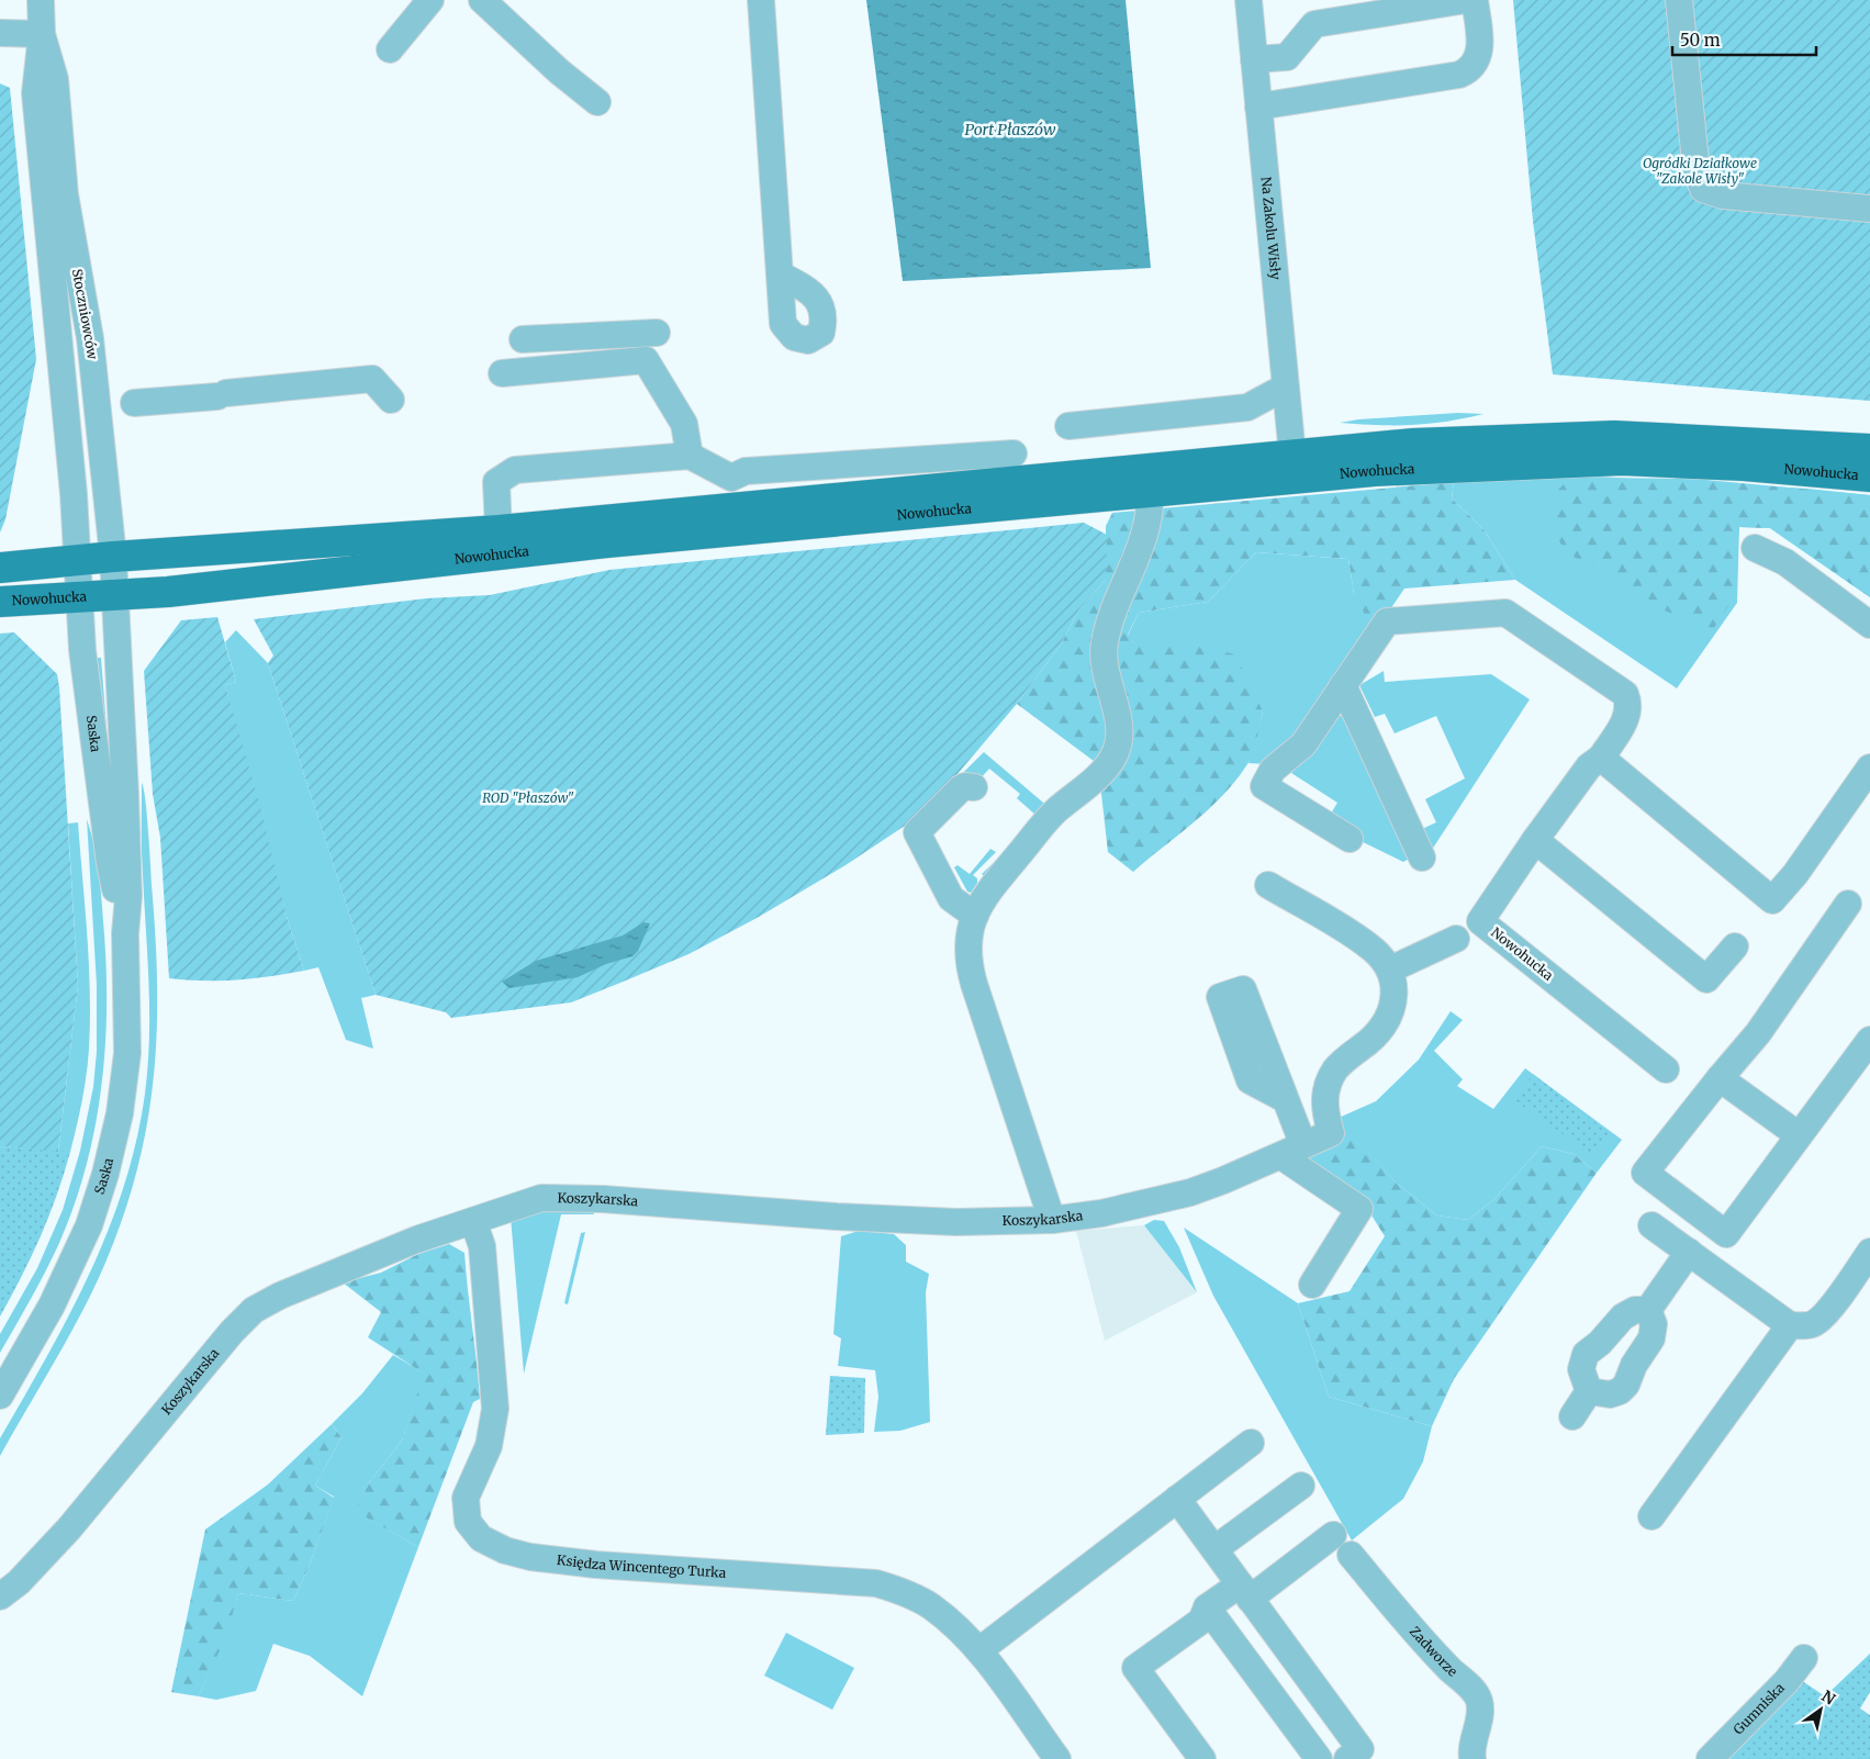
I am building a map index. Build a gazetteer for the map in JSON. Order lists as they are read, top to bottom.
{
  "streets": {
    "main road": ["Nowohucka"],
    "street": [
      "Na Zakolu Wisły",
      "Stoczniowców",
      "Saska",
      "Koszykarska",
      "Księdza Wincentego Turka",
      "Zadworze",
      "Gumniska"
    ]
  },
  "crossings": [
    ["Na Zakolu Wisły", "Nowohucka"],
    ["Stoczniowców", "Nowohucka"],
    ["Stoczniowców", "Saska"],
    ["Nowohucka", "Saska"],
    ["Koszykarska", "Księdza Wincentego Turka"]
  ],
  "water": ["Port Płaszów"],
  "parks": ["Ogródki Działkowe \"Zakole Wisły\"", "ROD \"Płaszów\""],
  "scale_bar": "50 m",
  "north": "top right"
}
